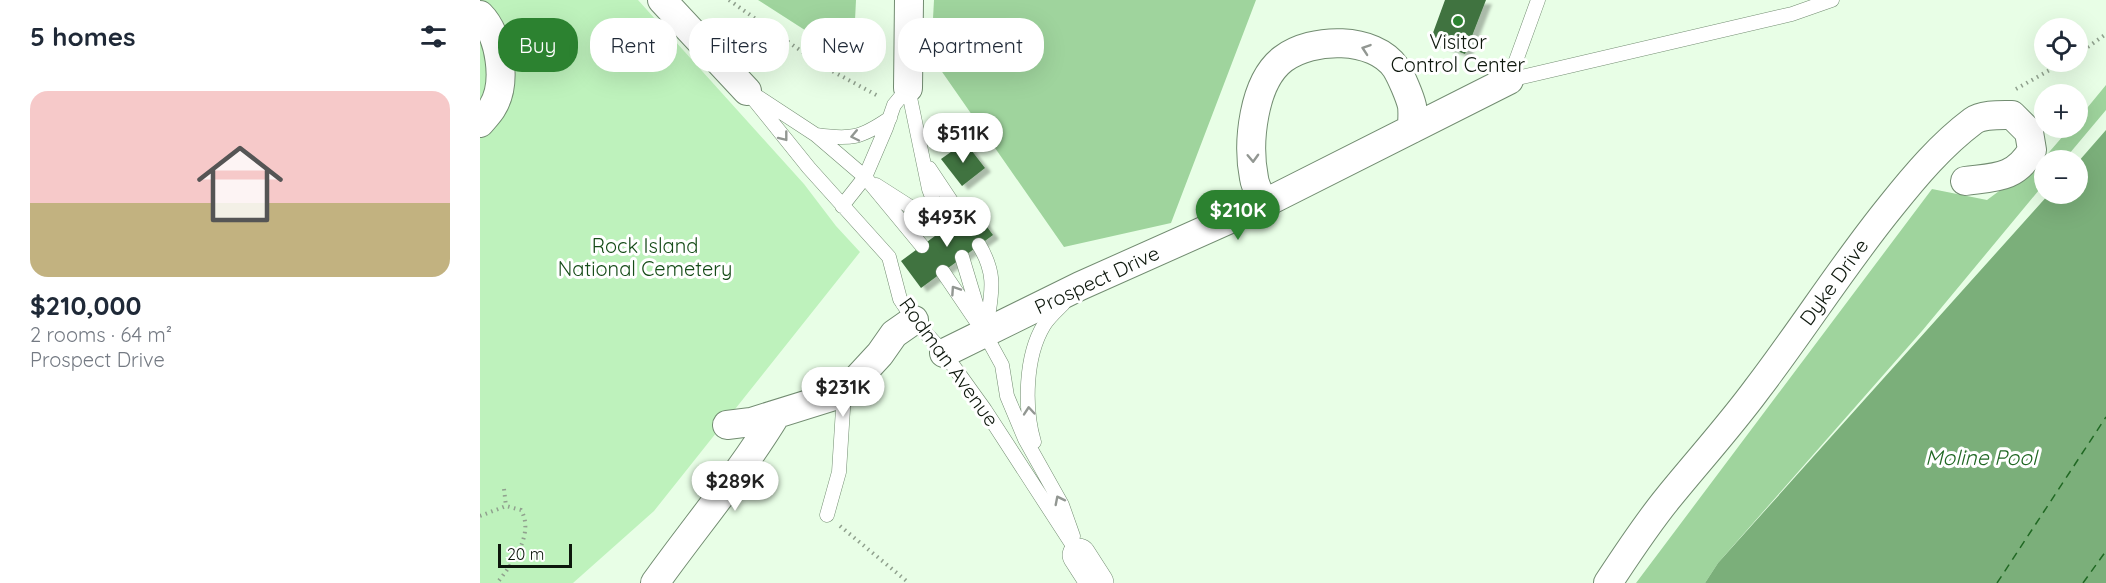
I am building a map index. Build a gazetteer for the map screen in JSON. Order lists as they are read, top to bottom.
{
  "streets": {
    "street": ["Prospect Drive", "Dyke Drive", "Rodman Avenue"]
  },
  "crossings": [
    ["Prospect Drive", "Rodman Avenue"]
  ],
  "water": ["Moline Pool"],
  "parks": ["Rock Island National Cemetery"],
  "places": ["Visitor Control Center"],
  "scale_bar": "20 m",
  "page": {
    "heading": "5 homes",
    "map_buttons": ["+", "−"],
    "chip": [
      "Buy",
      "Rent",
      "Filters",
      "New",
      "Apartment"
    ],
    "list": [
      {
        "name": "$210,000",
        "note": "2 rooms · 64 m² · Prospect Drive"
      }
    ],
    "price": [
      "$511K",
      "$210K",
      "$493K",
      "$231K",
      "$289K"
    ],
    "scale": "20 m"
  }
}
